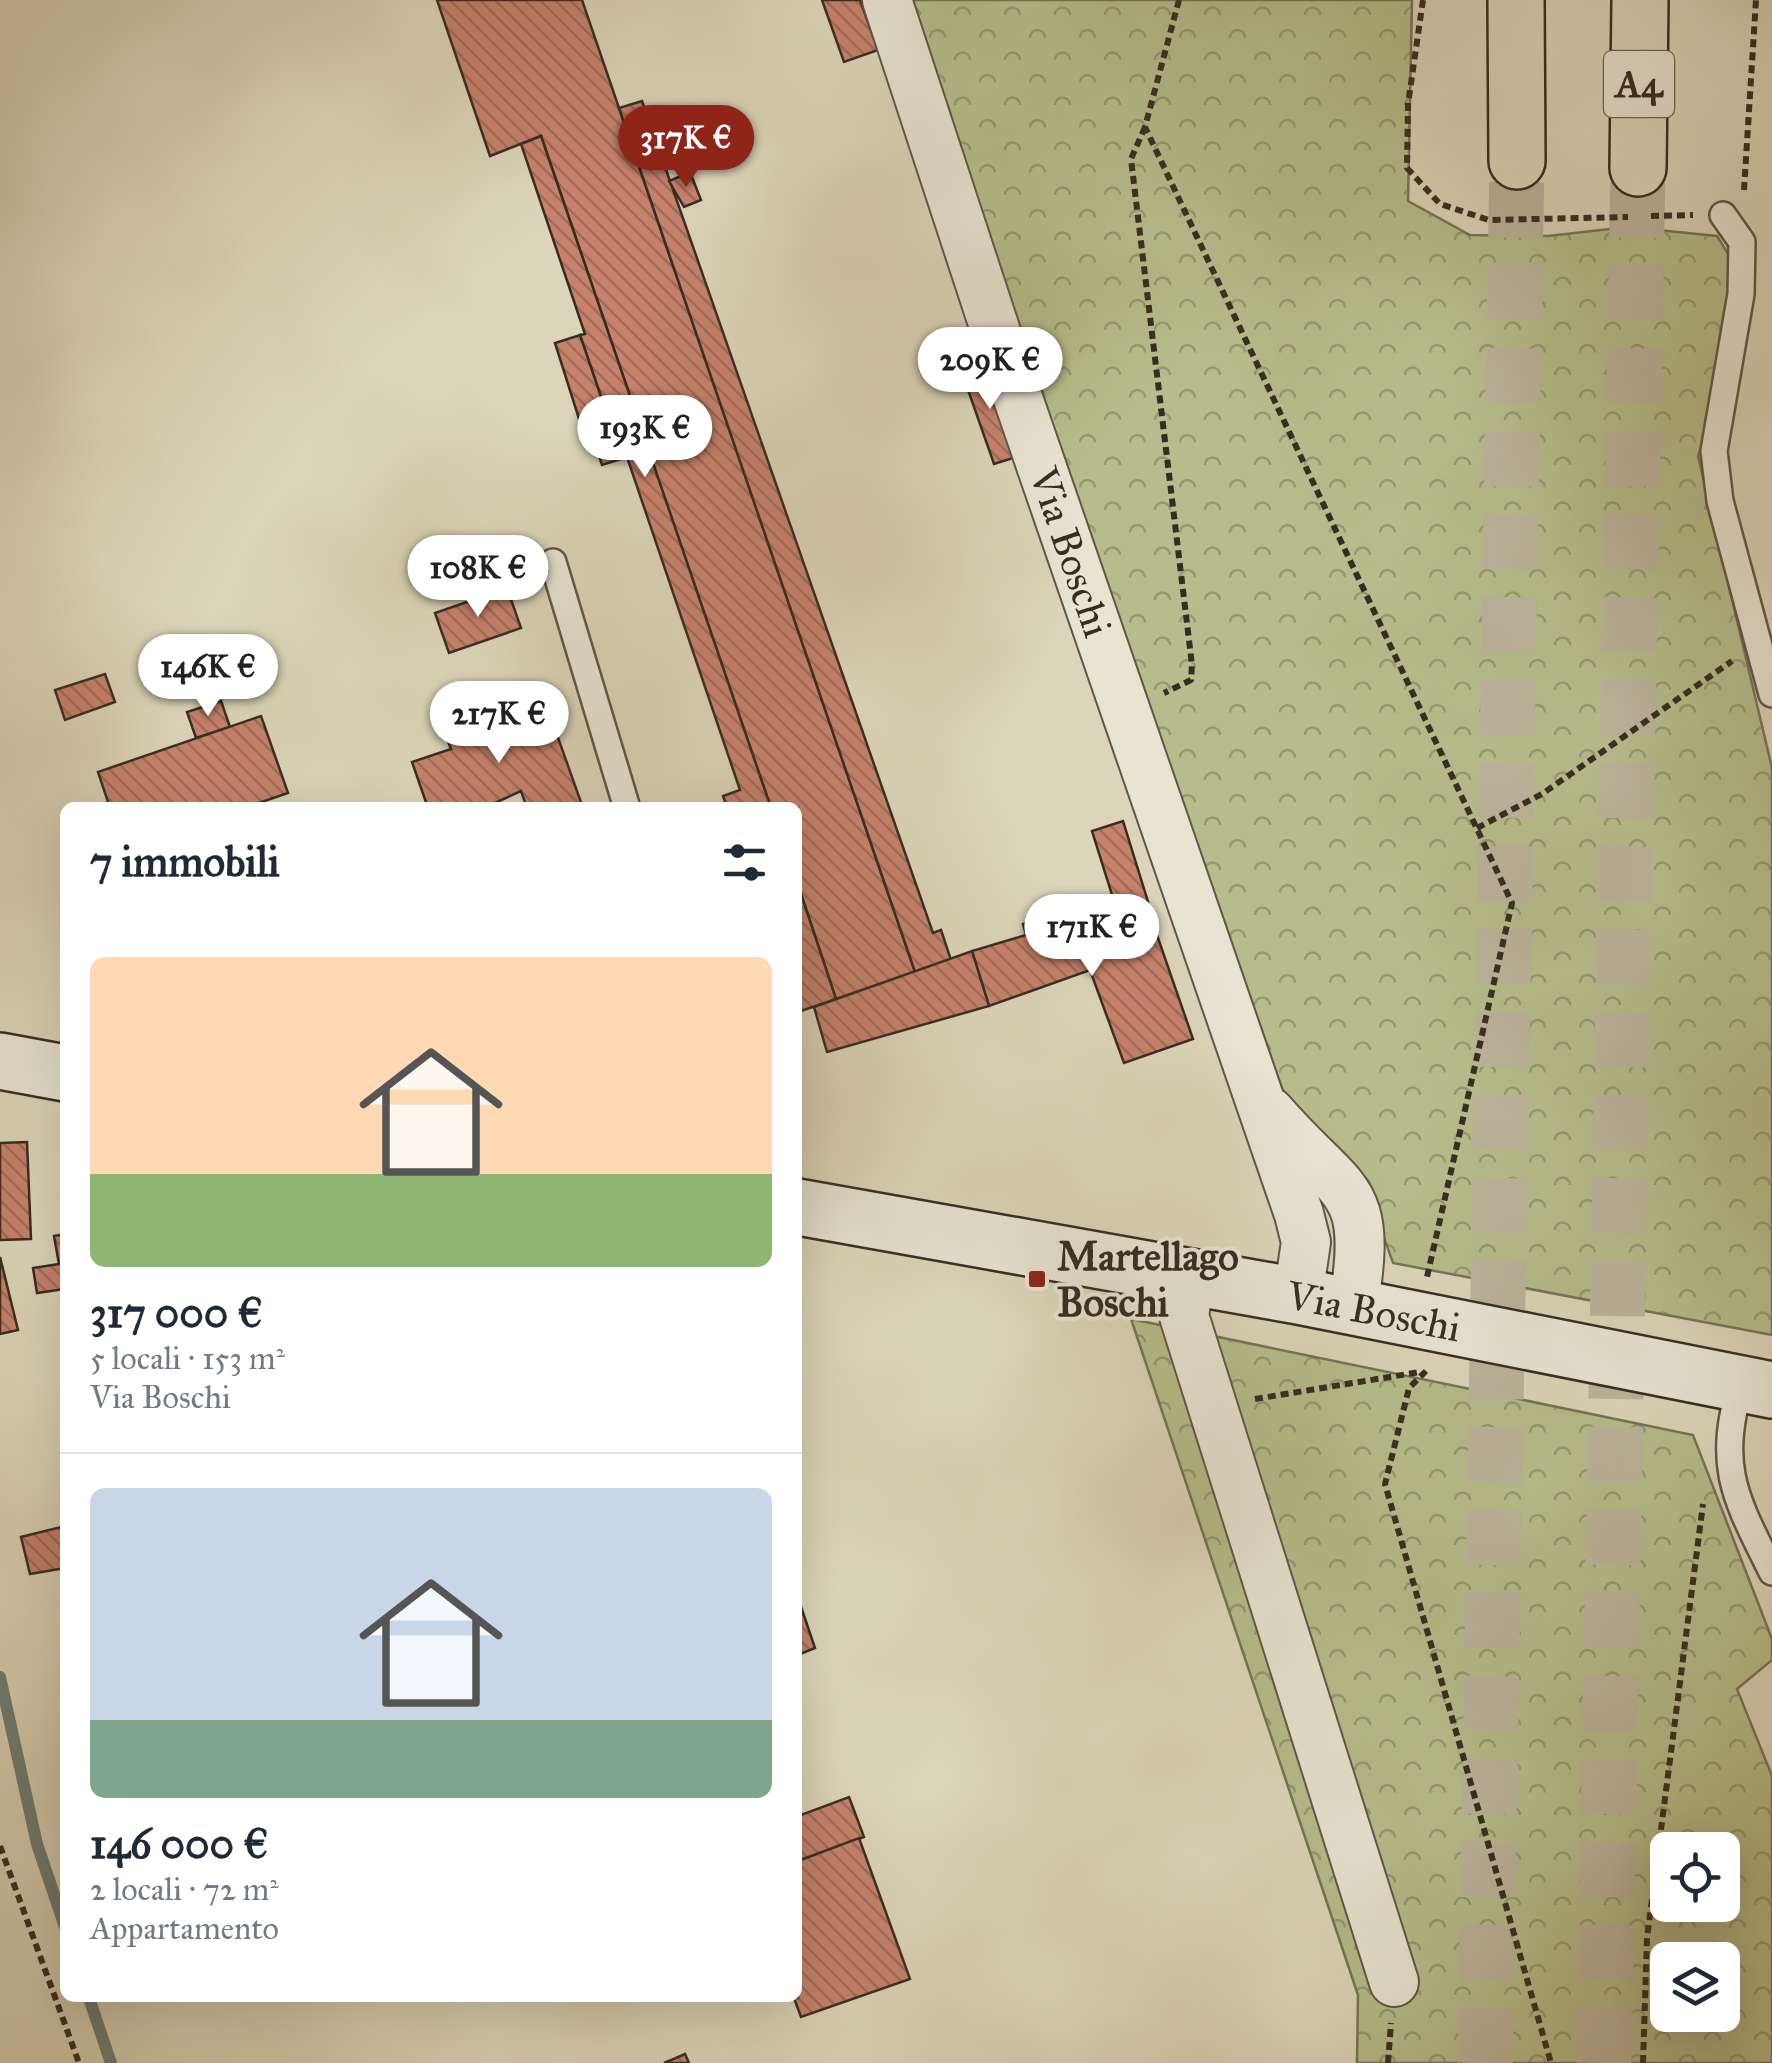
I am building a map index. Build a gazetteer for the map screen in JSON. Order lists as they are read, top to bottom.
{
  "streets": {
    "highway": ["A4"],
    "main road": ["Via Boschi"]
  },
  "places": {
    "transit": ["Martellago Boschi"]
  },
  "page": {
    "price": [
      "317K €",
      "209K €",
      "193K €",
      "108K €",
      "146K €",
      "217K €",
      "171K €"
    ],
    "heading": "7 immobili",
    "list": [
      {
        "name": "317 000 €",
        "note": "5 locali · 153 m² · Via Boschi"
      },
      {
        "name": "146 000 €",
        "note": "2 locali · 72 m² · Appartamento"
      }
    ]
  }
}
